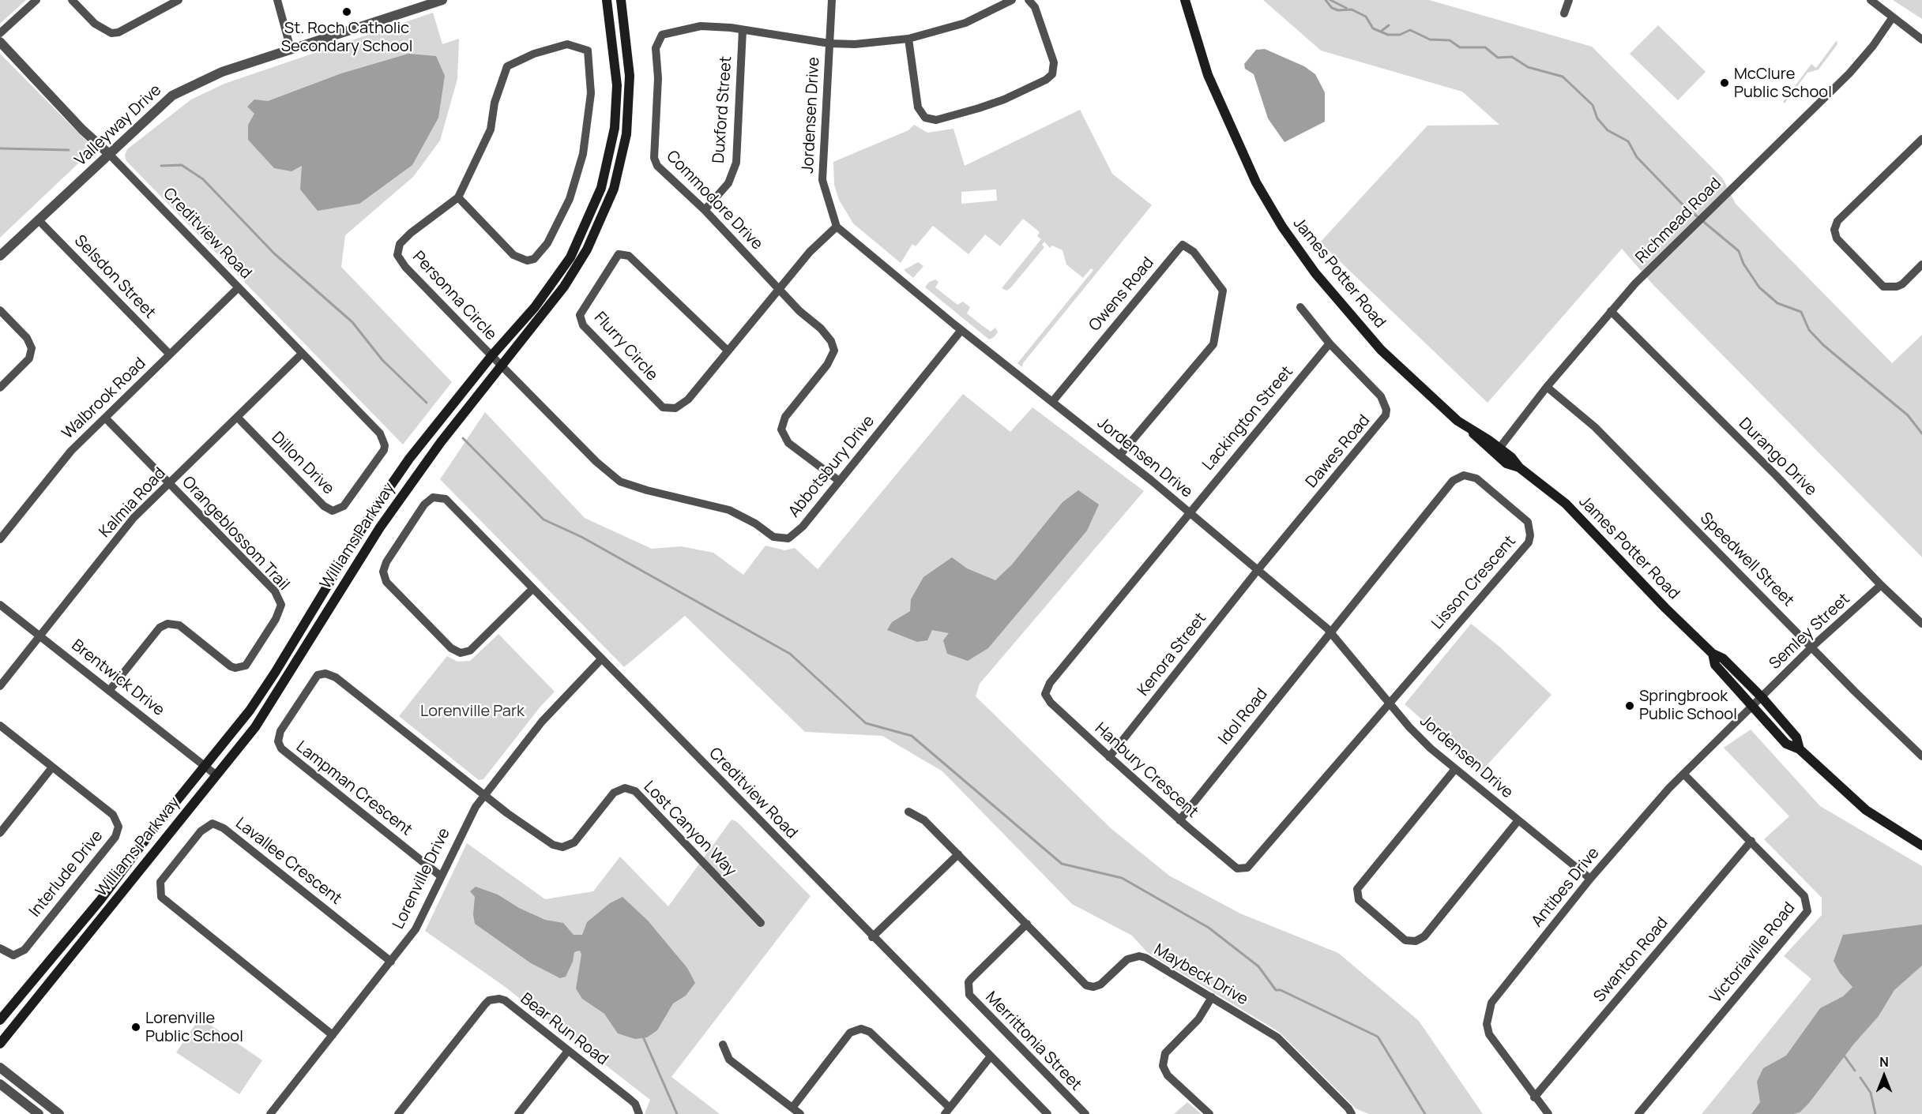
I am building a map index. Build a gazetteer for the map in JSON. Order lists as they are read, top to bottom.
{
  "streets": {
    "main road": ["James Potter Road", "Williams Parkway"],
    "street": [
      "Duxford Street",
      "Jordensen Drive",
      "Valleyway Drive",
      "Commodore Drive",
      "Richmead Road",
      "Creditview Road",
      "Selsdon Street",
      "Owens Road",
      "Personna Circle",
      "Flurry Circle",
      "Walbrook Road",
      "Lackington Street",
      "Dawes Road",
      "Durango Drive",
      "Dillon Drive",
      "Abbotsbury Drive",
      "Kalmia Road",
      "Orangeblossom Trail",
      "Speedwell Street",
      "Lisson Crescent",
      "Semley Street",
      "Kenora Street",
      "Brentwick Drive",
      "Idol Road",
      "Hanbury Crescent",
      "Lampman Crescent",
      "Lost Canyon Way",
      "Lavallee Crescent",
      "Interlude Drive",
      "Lorenville Drive",
      "Antibes Drive",
      "Victoriaville Road",
      "Swanton Road",
      "Maybeck Drive",
      "Bear Run Road",
      "Merrittonia Street"
    ]
  },
  "crossings": [
    ["Duxford Street", "Commodore Drive"],
    ["Jordensen Drive", "Commodore Drive"],
    ["Jordensen Drive", "Owens Road"],
    ["Jordensen Drive", "Flurry Circle"],
    ["Jordensen Drive", "Lackington Street"],
    ["Jordensen Drive", "Dawes Road"],
    ["Jordensen Drive", "Abbotsbury Drive"],
    ["Jordensen Drive", "Lisson Crescent"],
    ["Jordensen Drive", "Kenora Street"],
    ["Jordensen Drive", "Idol Road"],
    ["Jordensen Drive", "Hanbury Crescent"],
    ["Jordensen Drive", "Antibes Drive"],
    ["Valleyway Drive", "Creditview Road"],
    ["Valleyway Drive", "Selsdon Street"],
    ["Commodore Drive", "Flurry Circle"],
    ["Commodore Drive", "Abbotsbury Drive"],
    ["Richmead Road", "James Potter Road"],
    ["Richmead Road", "Durango Drive"],
    ["Richmead Road", "Speedwell Street"],
    ["Creditview Road", "Walbrook Road"],
    ["Creditview Road", "Dillon Drive"],
    ["Creditview Road", "Kalmia Road"],
    ["Creditview Road", "Lorenville Drive"],
    ["James Potter Road", "Semley Street"],
    ["James Potter Road", "Antibes Drive"],
    ["Selsdon Street", "Walbrook Road"],
    ["Personna Circle", "Abbotsbury Drive"],
    ["Personna Circle", "Williams Parkway"],
    ["Lackington Street", "Dawes Road"],
    ["Lackington Street", "Hanbury Crescent"],
    ["Dawes Road", "Kenora Street"],
    ["Durango Drive", "Semley Street"],
    ["Dillon Drive", "Kalmia Road"],
    ["Abbotsbury Drive", "Williams Parkway"],
    ["Kalmia Road", "Orangeblossom Trail"],
    ["Kalmia Road", "Brentwick Drive"],
    ["Orangeblossom Trail", "Brentwick Drive"],
    ["Williams Parkway", "Brentwick Drive"],
    ["Speedwell Street", "Semley Street"],
    ["Lisson Crescent", "Idol Road"],
    ["Lisson Crescent", "Hanbury Crescent"],
    ["Semley Street", "Antibes Drive"],
    ["Kenora Street", "Hanbury Crescent"],
    ["Idol Road", "Hanbury Crescent"],
    ["Lampman Crescent", "Lost Canyon Way"],
    ["Lampman Crescent", "Lorenville Drive"],
    ["Lost Canyon Way", "Lorenville Drive"],
    ["Lavallee Crescent", "Lorenville Drive"],
    ["Antibes Drive", "Victoriaville Road"],
    ["Antibes Drive", "Swanton Road"],
    ["Victoriaville Road", "Swanton Road"],
    ["Maybeck Drive", "Merrittonia Street"]
  ],
  "parks": ["Lorenville Park"],
  "places": [
    "St. Roch Catholic Secondary School",
    "McClure Public School",
    "Springbrook Public School",
    "Lorenville Public School"
  ],
  "north": "top"
}
